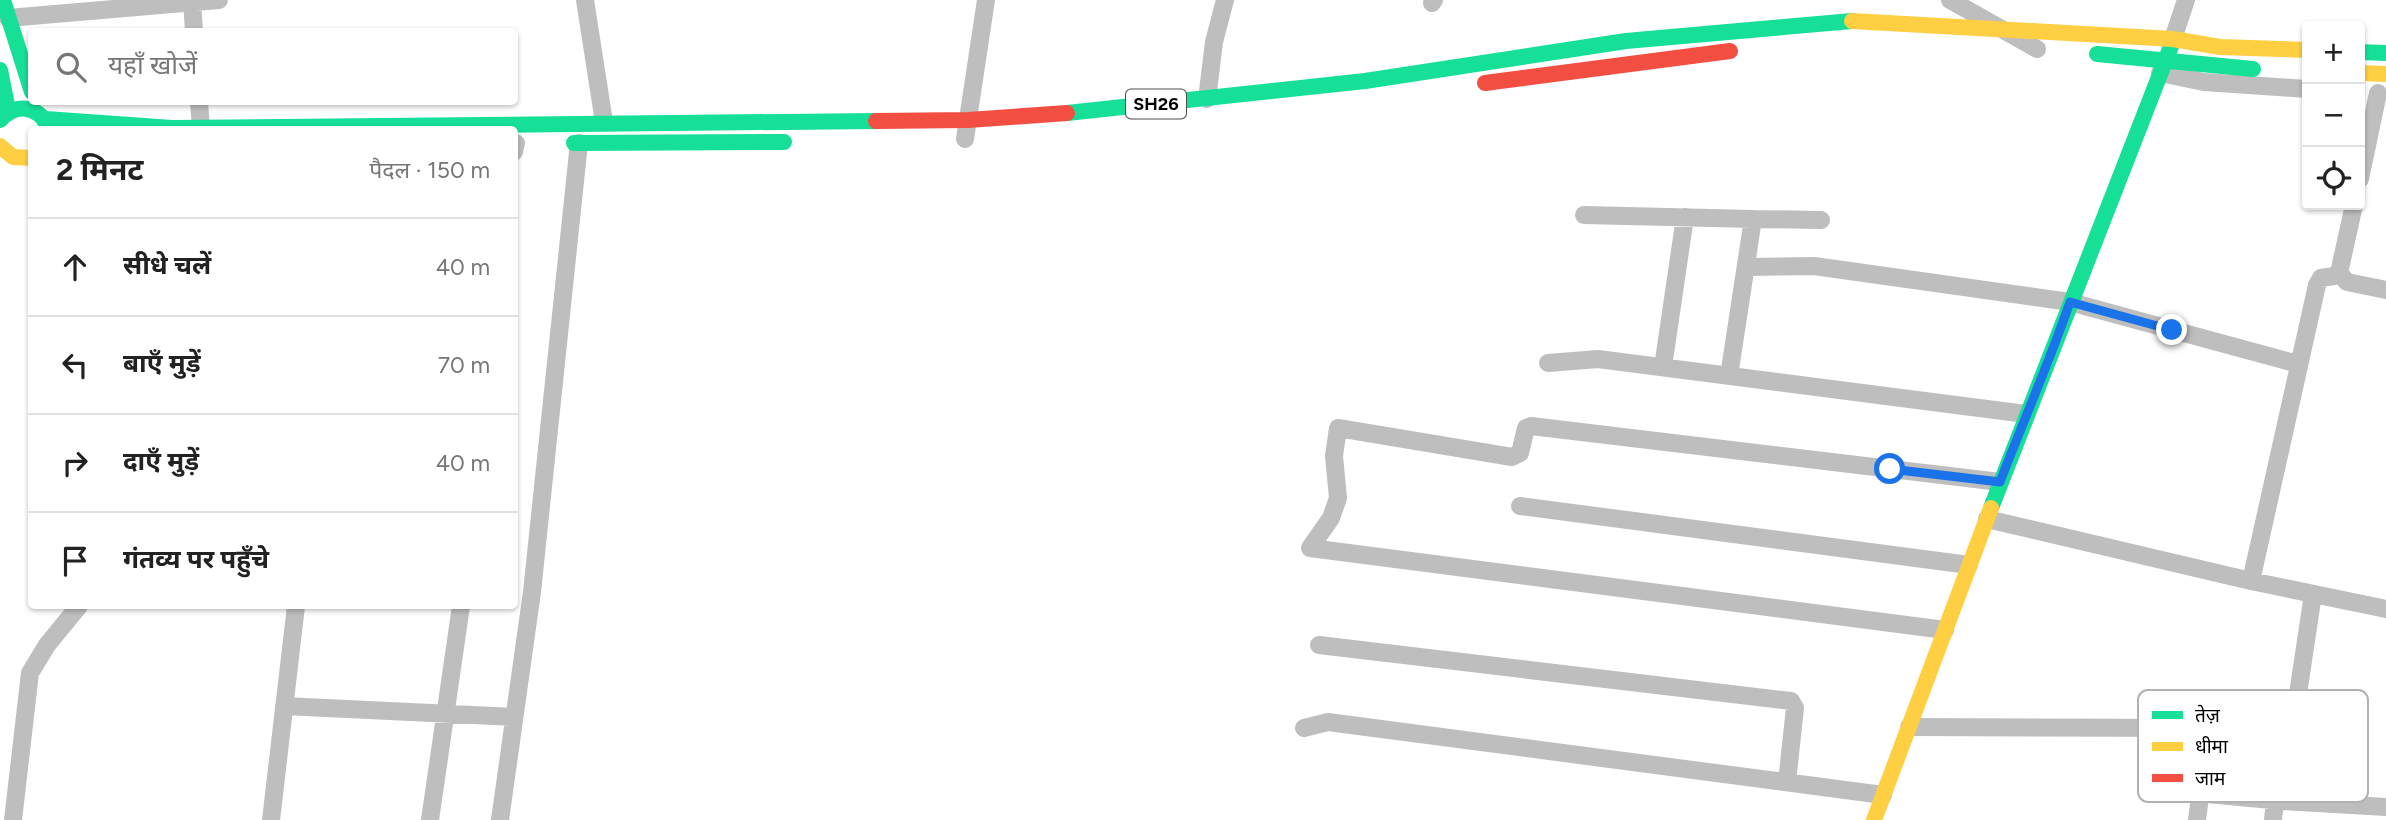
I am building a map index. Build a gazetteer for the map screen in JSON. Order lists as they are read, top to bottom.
{
  "streets": {
    "main road": ["SH26"]
  },
  "legend": ["तेज़", "धीमा", "जाम"],
  "page": {
    "map_buttons": ["+", "−"],
    "search": "यहाँ खोजें",
    "heading": ["2 मिनट", "पैदल · 150 m"],
    "list": [
      ["सीधे चलें", "40 m"],
      ["बाएँ मुड़ें", "70 m"],
      ["दाएँ मुड़ें", "40 m"],
      "गंतव्य पर पहुँचे"
    ]
  }
}
